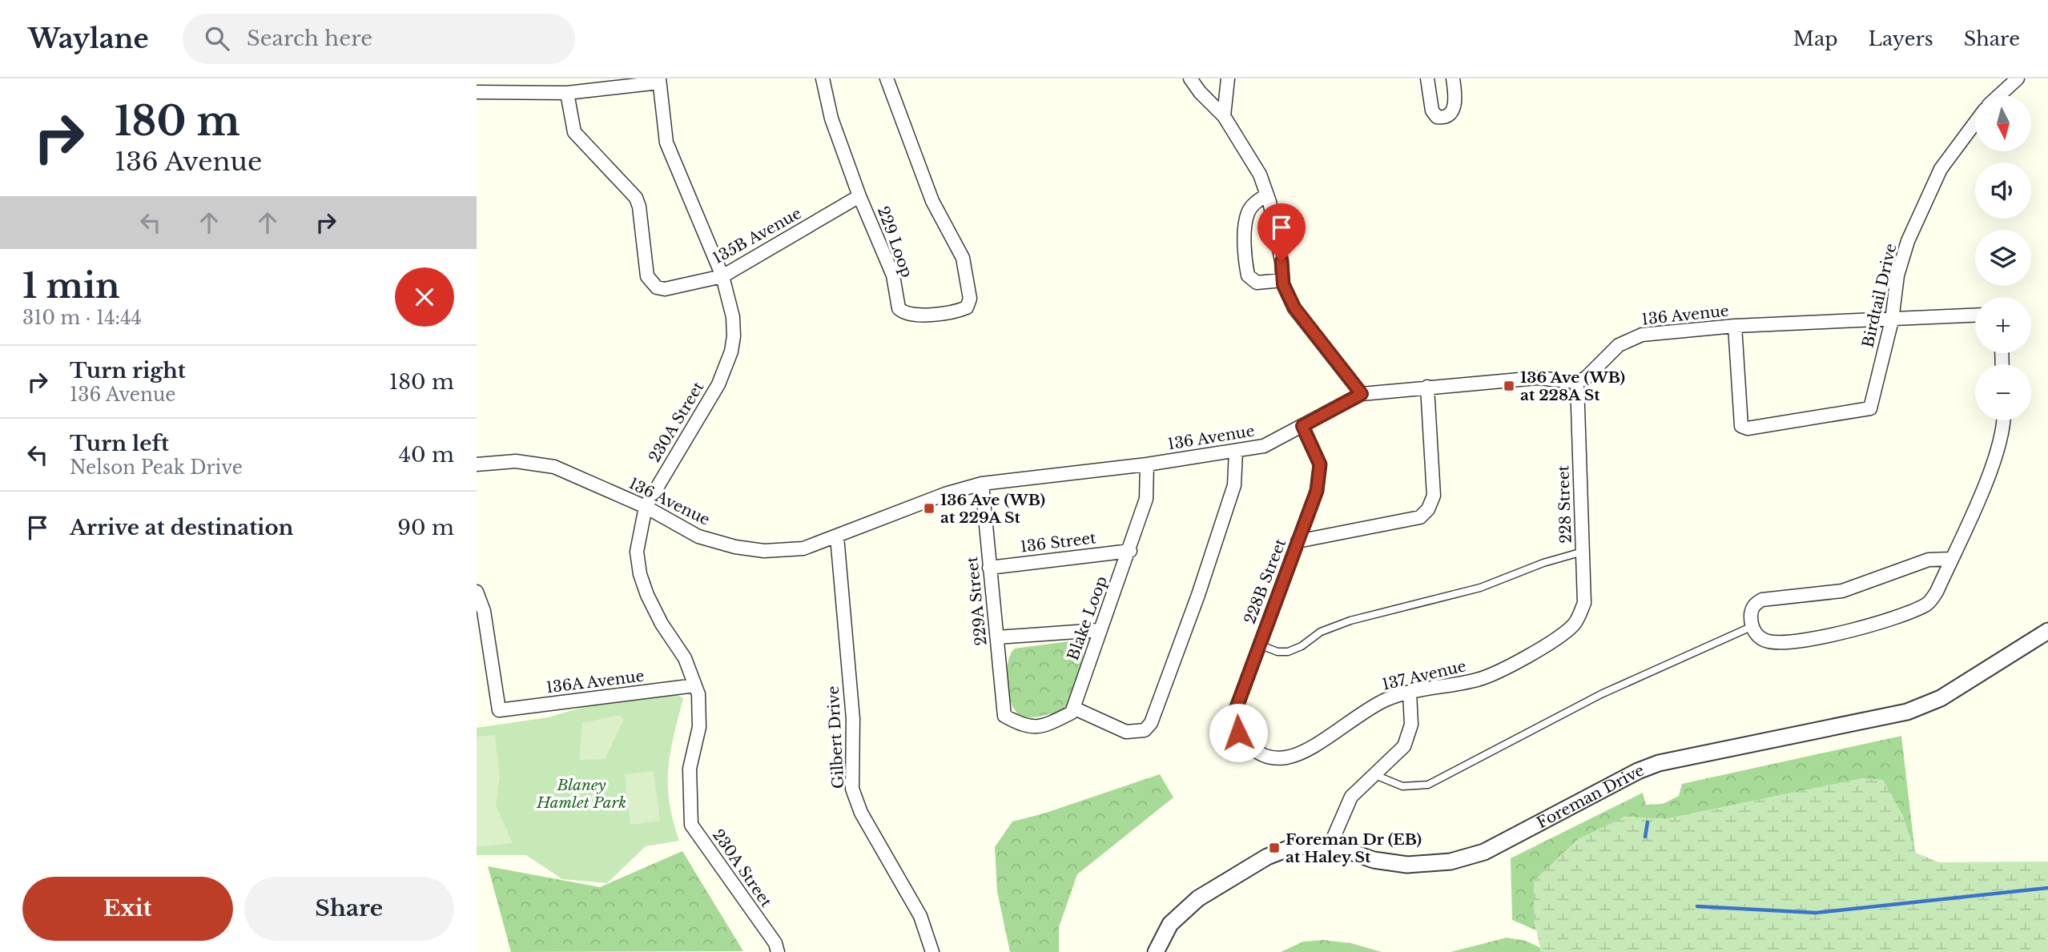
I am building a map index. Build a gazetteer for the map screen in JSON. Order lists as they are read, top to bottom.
{
  "streets": {
    "street": [
      "135B Avenue",
      "229 Loop",
      "Birdtail Drive",
      "136 Avenue",
      "230A Street",
      "228 Street",
      "136 Street",
      "228B Street",
      "229A Street",
      "Blake Loop",
      "137 Avenue",
      "136A Avenue",
      "Gilbert Drive",
      "Foreman Drive"
    ]
  },
  "crossings": [
    ["135B Avenue", "229 Loop"],
    ["135B Avenue", "230A Street"],
    ["Birdtail Drive", "136 Avenue"],
    ["136 Avenue", "230A Street"],
    ["136 Avenue", "228 Street"],
    ["136 Avenue", "228B Street"],
    ["136 Avenue", "229A Street"],
    ["136 Avenue", "Blake Loop"],
    ["136 Avenue", "Gilbert Drive"],
    ["230A Street", "136A Avenue"],
    ["228 Street", "137 Avenue"],
    ["136 Street", "229A Street"],
    ["136 Street", "Blake Loop"],
    ["228B Street", "137 Avenue"],
    ["229A Street", "Blake Loop"]
  ],
  "parks": ["Blaney Hamlet Park"],
  "places": {
    "transit": ["136 Ave (WB) at 228A St", "136 Ave (WB) at 229A St", "Foreman Dr (EB) at Haley St"]
  },
  "north": "bottom",
  "page": {
    "header": "Waylane",
    "search": "Search here",
    "nav": ["Map", "Layers", "Share"],
    "turn": ["180 m", "136 Avenue"],
    "map_buttons": ["+", "−"],
    "heading": ["1 min", "310 m · 14:44"],
    "list": [
      {
        "name": "Turn right",
        "note": "136 Avenue",
        "value": "180 m"
      },
      {
        "name": "Turn left",
        "note": "Nelson Peak Drive",
        "value": "40 m"
      },
      {
        "name": "Arrive at destination",
        "value": "90 m"
      }
    ],
    "buttons": ["Exit", "Share"]
  }
}
